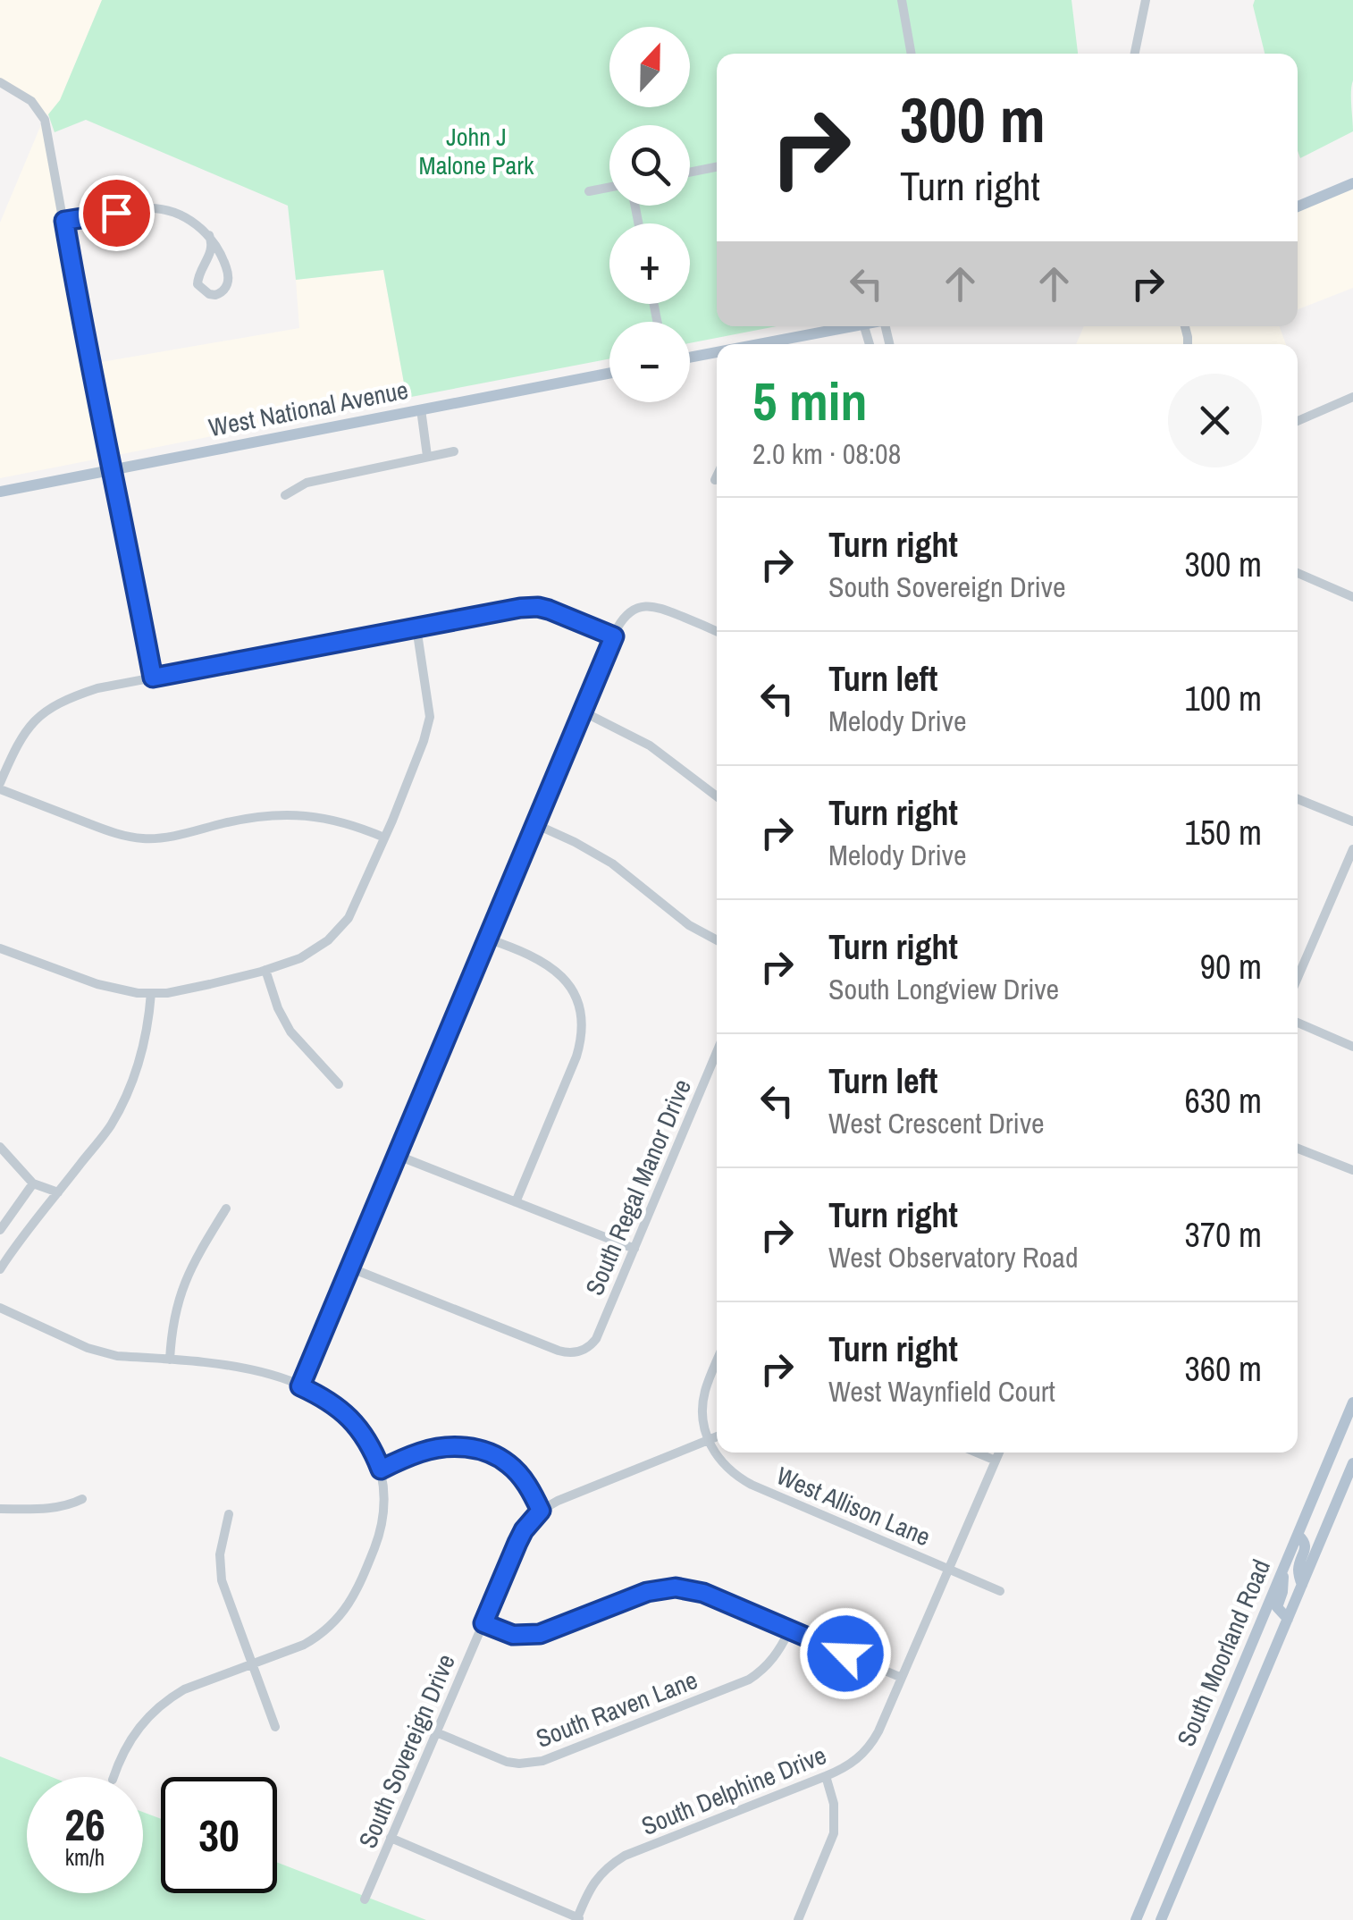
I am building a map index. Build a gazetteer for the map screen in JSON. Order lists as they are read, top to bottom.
{
  "streets": {
    "main road": ["West National Avenue", "South Moorland Road"],
    "street": [
      "South Regal Manor Drive",
      "West Allison Lane",
      "South Raven Lane",
      "South Sovereign Drive",
      "South Delphine Drive"
    ]
  },
  "crossings": [
    ["West Allison Lane", "South Sovereign Drive"],
    ["West Allison Lane", "South Delphine Drive"],
    ["South Raven Lane", "South Sovereign Drive"]
  ],
  "parks": ["John J Malone Park"],
  "north": "top",
  "page": {
    "map_buttons": ["+", "−"],
    "turn": ["300 m", "Turn right"],
    "heading": ["5 min", "2.0 km · 08:08"],
    "list": [
      {
        "name": "Turn right",
        "note": "South Sovereign Drive",
        "value": "300 m"
      },
      {
        "name": "Turn left",
        "note": "Melody Drive",
        "value": "100 m"
      },
      {
        "name": "Turn right",
        "note": "Melody Drive",
        "value": "150 m"
      },
      {
        "name": "Turn right",
        "note": "South Longview Drive",
        "value": "90 m"
      },
      {
        "name": "Turn left",
        "note": "West Crescent Drive",
        "value": "630 m"
      },
      {
        "name": "Turn right",
        "note": "West Observatory Road",
        "value": "370 m"
      },
      {
        "name": "Turn right",
        "note": "West Waynfield Court",
        "value": "360 m"
      }
    ],
    "speed": "26 km/h",
    "limit": "30"
  }
}
